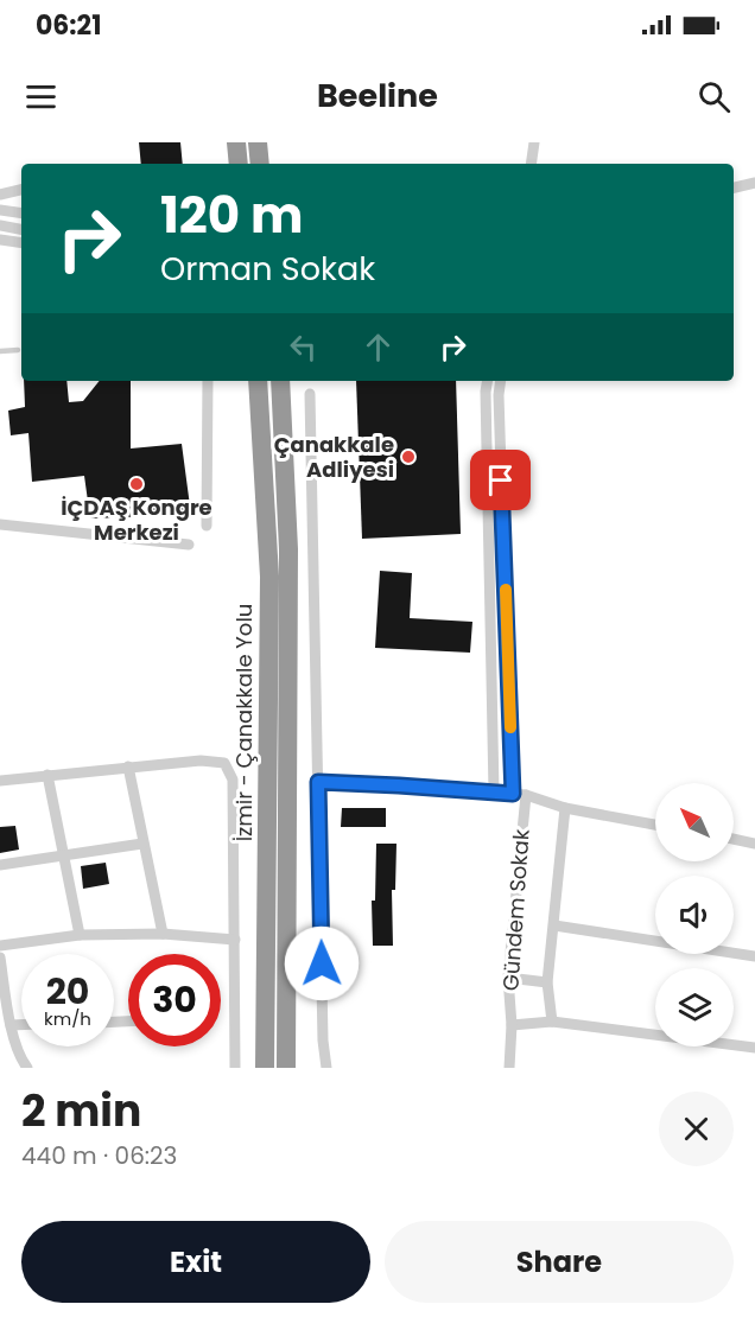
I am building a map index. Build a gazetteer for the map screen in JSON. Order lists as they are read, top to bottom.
{
  "streets": {
    "highway": ["İzmir - Çanakkale Yolu"],
    "street": ["Gündem Sokak"]
  },
  "places": ["Çanakkale Adliyesi", "İÇDAŞ Kongre Merkezi"],
  "north": "top left",
  "page": {
    "status": "06:21",
    "header": "Beeline",
    "turn": ["120 m", "Orman Sokak"],
    "speed": "20 km/h",
    "limit": "30",
    "heading": ["2 min", "440 m · 06:23"],
    "buttons": ["Exit", "Share"]
  }
}
